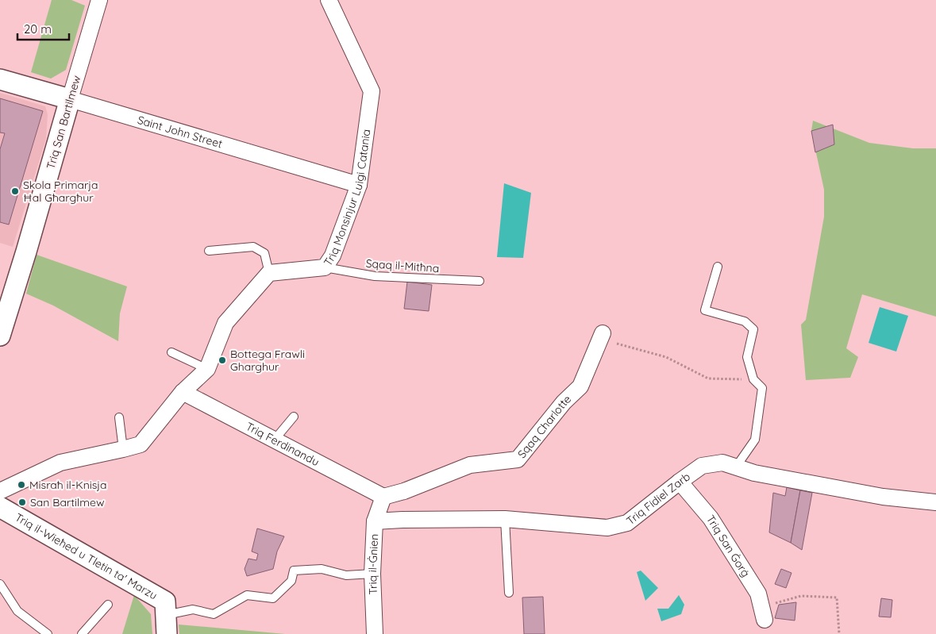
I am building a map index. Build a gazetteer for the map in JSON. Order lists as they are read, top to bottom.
{
  "streets": {
    "street": [
      "Triq San Bartilmew",
      "Saint John Street",
      "Triq Monsinjur Luigi Catania",
      "Sqaq Charlotte",
      "Triq Ferdinandu",
      "Triq Fidiel Zarb",
      "Triq San Ġorġ",
      "Triq il-Wieħed u Tletin ta' Marzu",
      "Triq il-Ġnien"
    ],
    "lane": ["Sqaq il-Mitħna"]
  },
  "crossings": [
    ["Triq San Bartilmew", "Saint John Street"],
    ["Saint John Street", "Triq Monsinjur Luigi Catania"],
    ["Triq Monsinjur Luigi Catania", "Sqaq il-Mitħna"],
    ["Sqaq Charlotte", "Triq Ferdinandu"],
    ["Sqaq Charlotte", "Triq il-Ġnien"],
    ["Triq Ferdinandu", "Triq il-Ġnien"],
    ["Triq Fidiel Zarb", "Triq San Ġorġ"],
    ["Triq Fidiel Zarb", "Triq il-Ġnien"]
  ],
  "places": [
    "Skola Primarja Ħal Għargħur",
    "Bottega Frawli Gharghur",
    "Misraħ il-Knisja",
    "San Bartilmew"
  ],
  "scale_bar": "20 m"
}
